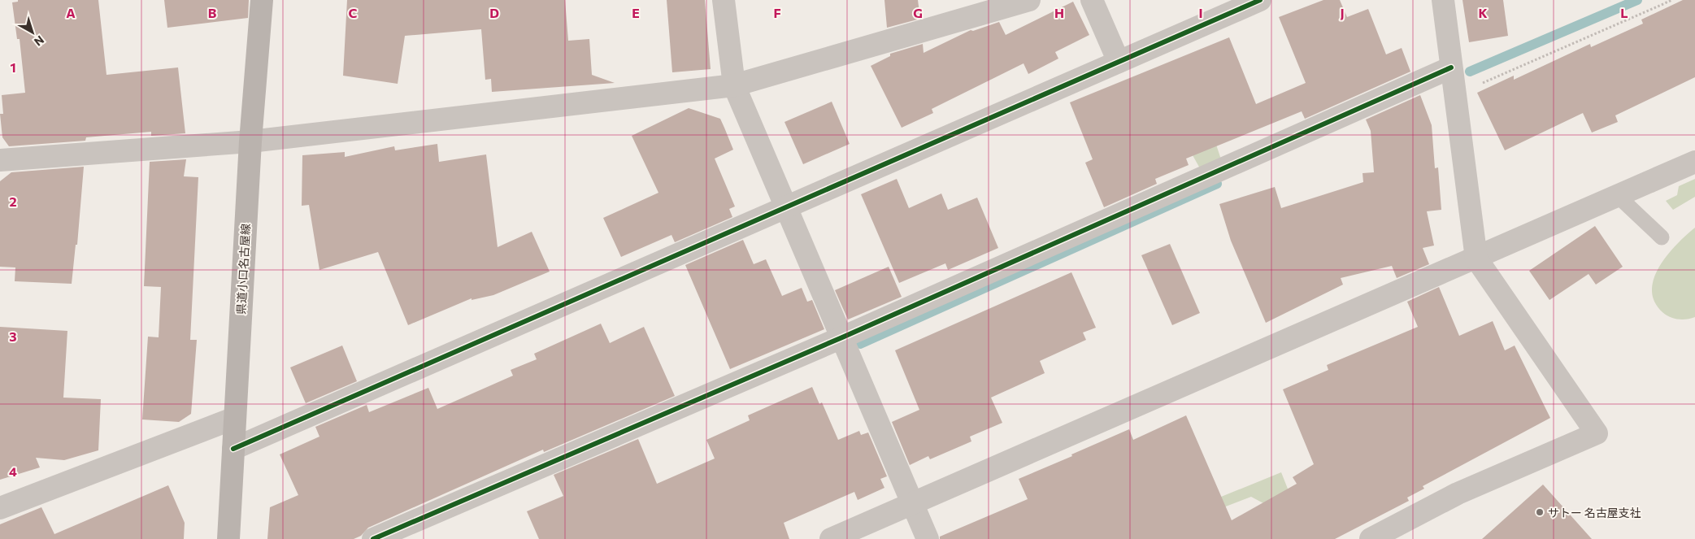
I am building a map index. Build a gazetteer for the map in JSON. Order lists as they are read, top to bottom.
{
  "streets": {
    "main road": ["県道小口名古屋線"]
  },
  "places": ["サトー 名古屋支社"],
  "north": "bottom right",
  "grid": {
    "columns": [
      "A",
      "B",
      "C",
      "D",
      "E",
      "F",
      "G",
      "H",
      "I",
      "J",
      "K",
      "L"
    ],
    "rows": [
      "1",
      "2",
      "3",
      "4"
    ]
  }
}
